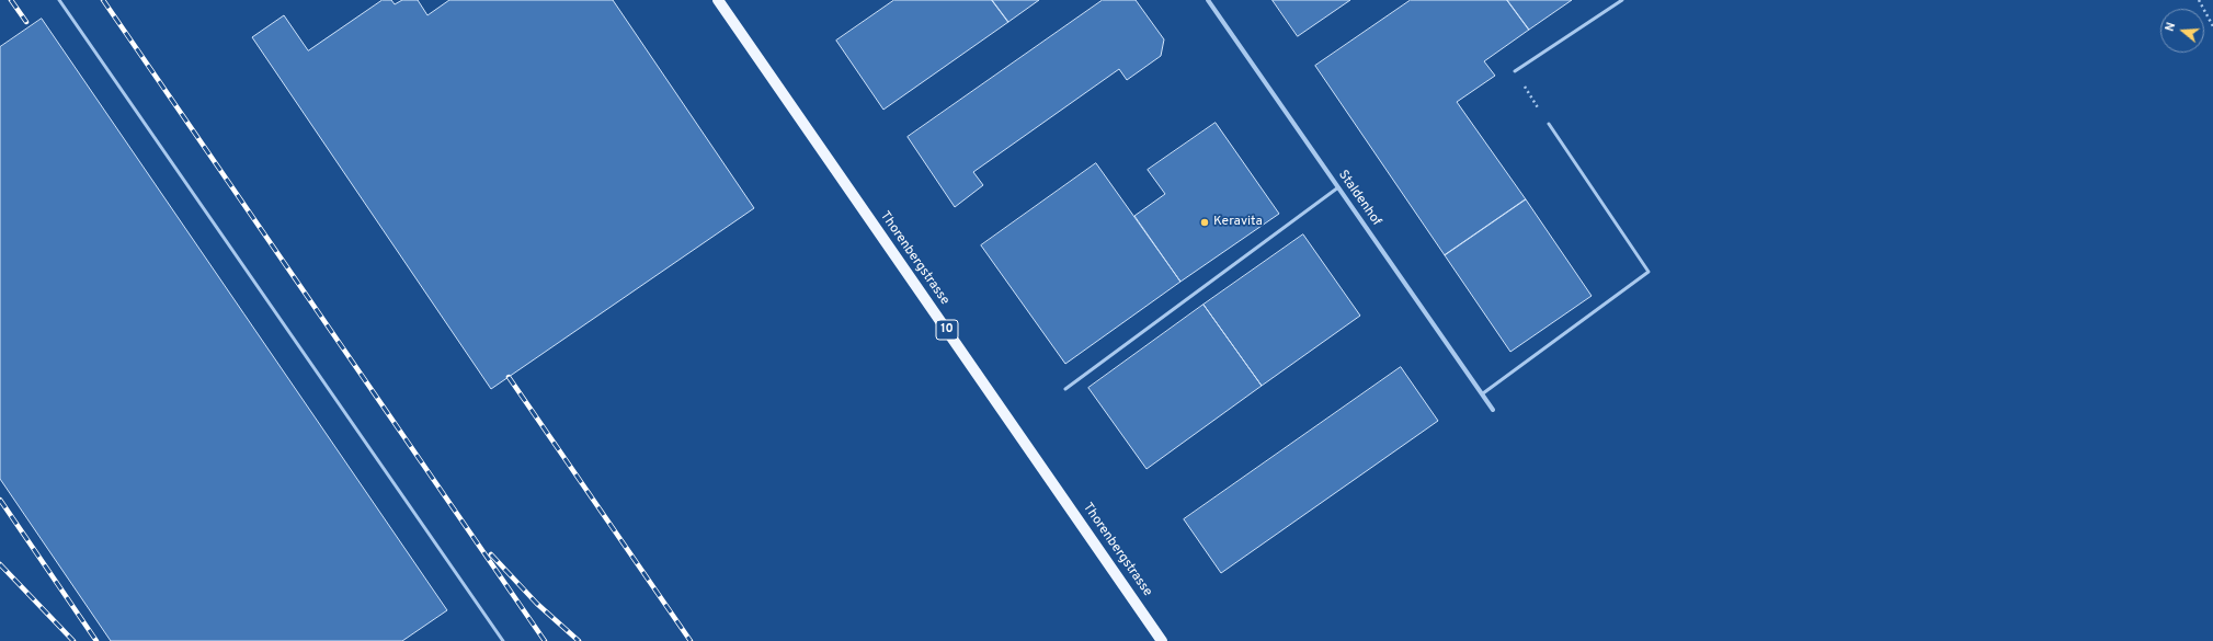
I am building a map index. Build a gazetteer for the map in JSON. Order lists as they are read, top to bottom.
{
  "streets": {
    "main road": ["Thorenbergstrasse", "10"],
    "street": ["Staldenhof"]
  },
  "places": ["Keravita"],
  "north": "left"
}
